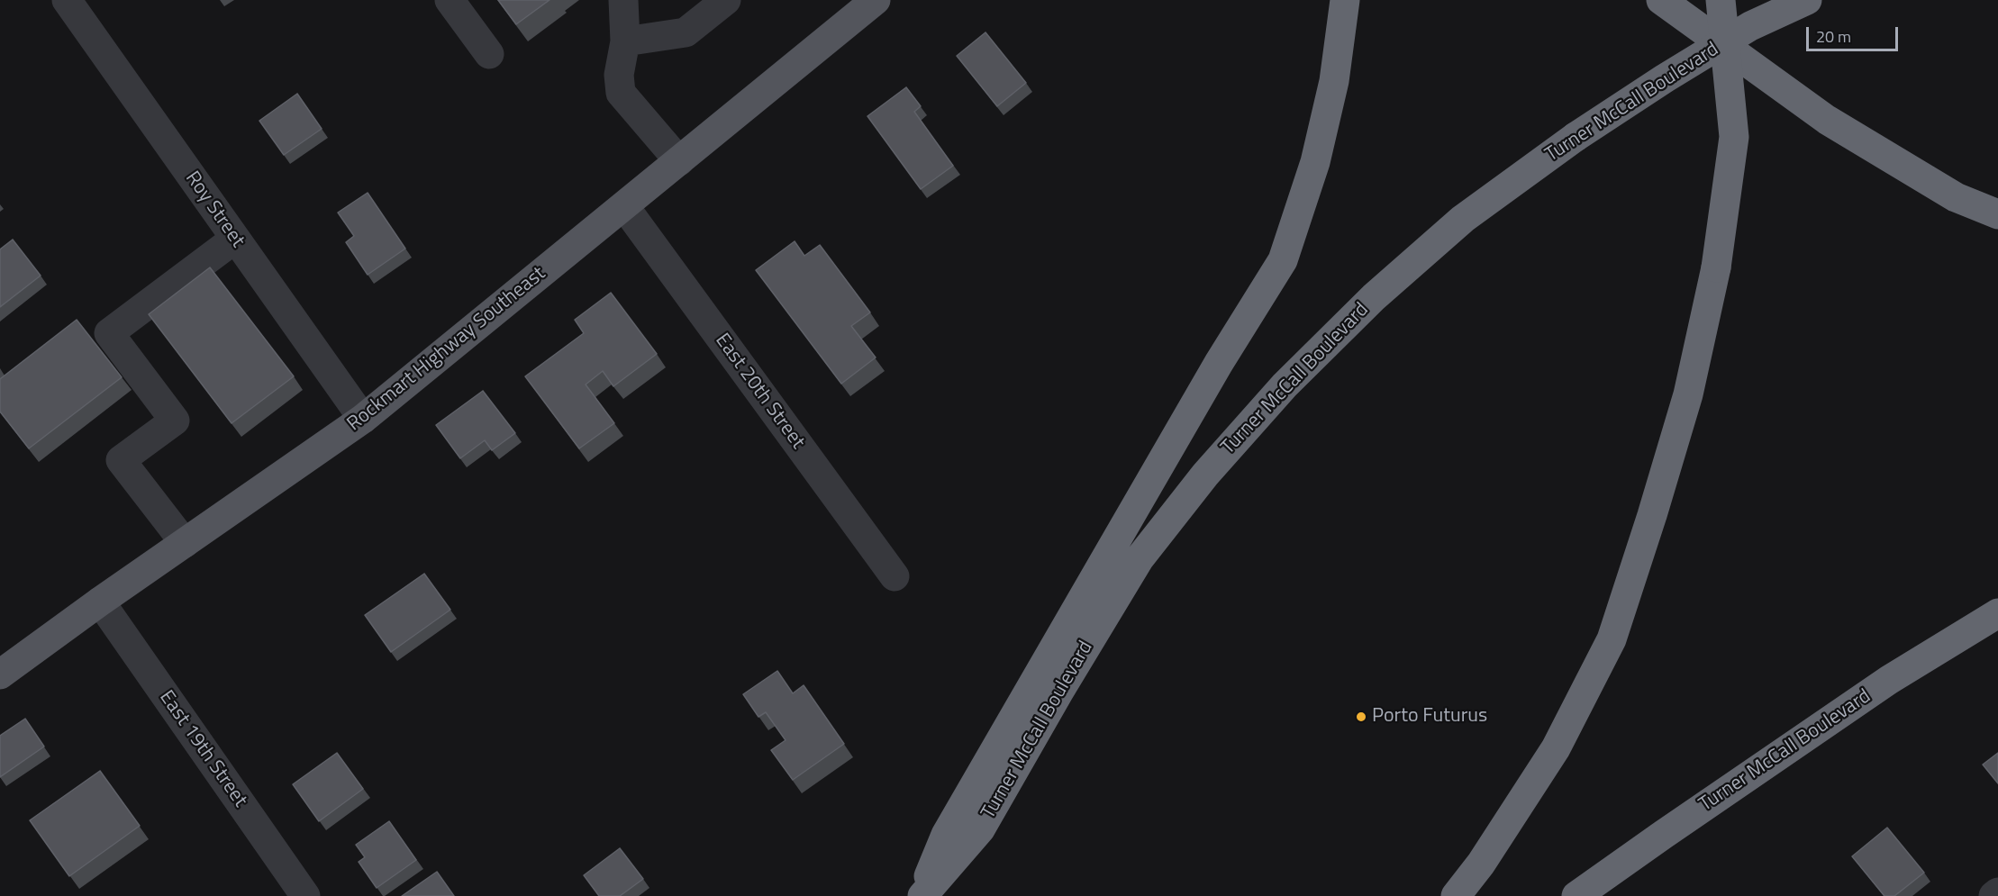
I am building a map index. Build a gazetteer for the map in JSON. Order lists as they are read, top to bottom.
{
  "streets": {
    "highway": ["Turner McCall Boulevard"],
    "main road": ["Rockmart Highway Southeast"],
    "street": ["Roy Street", "East 20th Street", "East 19th Street"]
  },
  "crossings": [
    ["Roy Street", "Rockmart Highway Southeast"],
    ["Rockmart Highway Southeast", "East 20th Street"],
    ["Rockmart Highway Southeast", "East 19th Street"]
  ],
  "places": ["Porto Futurus"],
  "scale_bar": "20 m"
}
